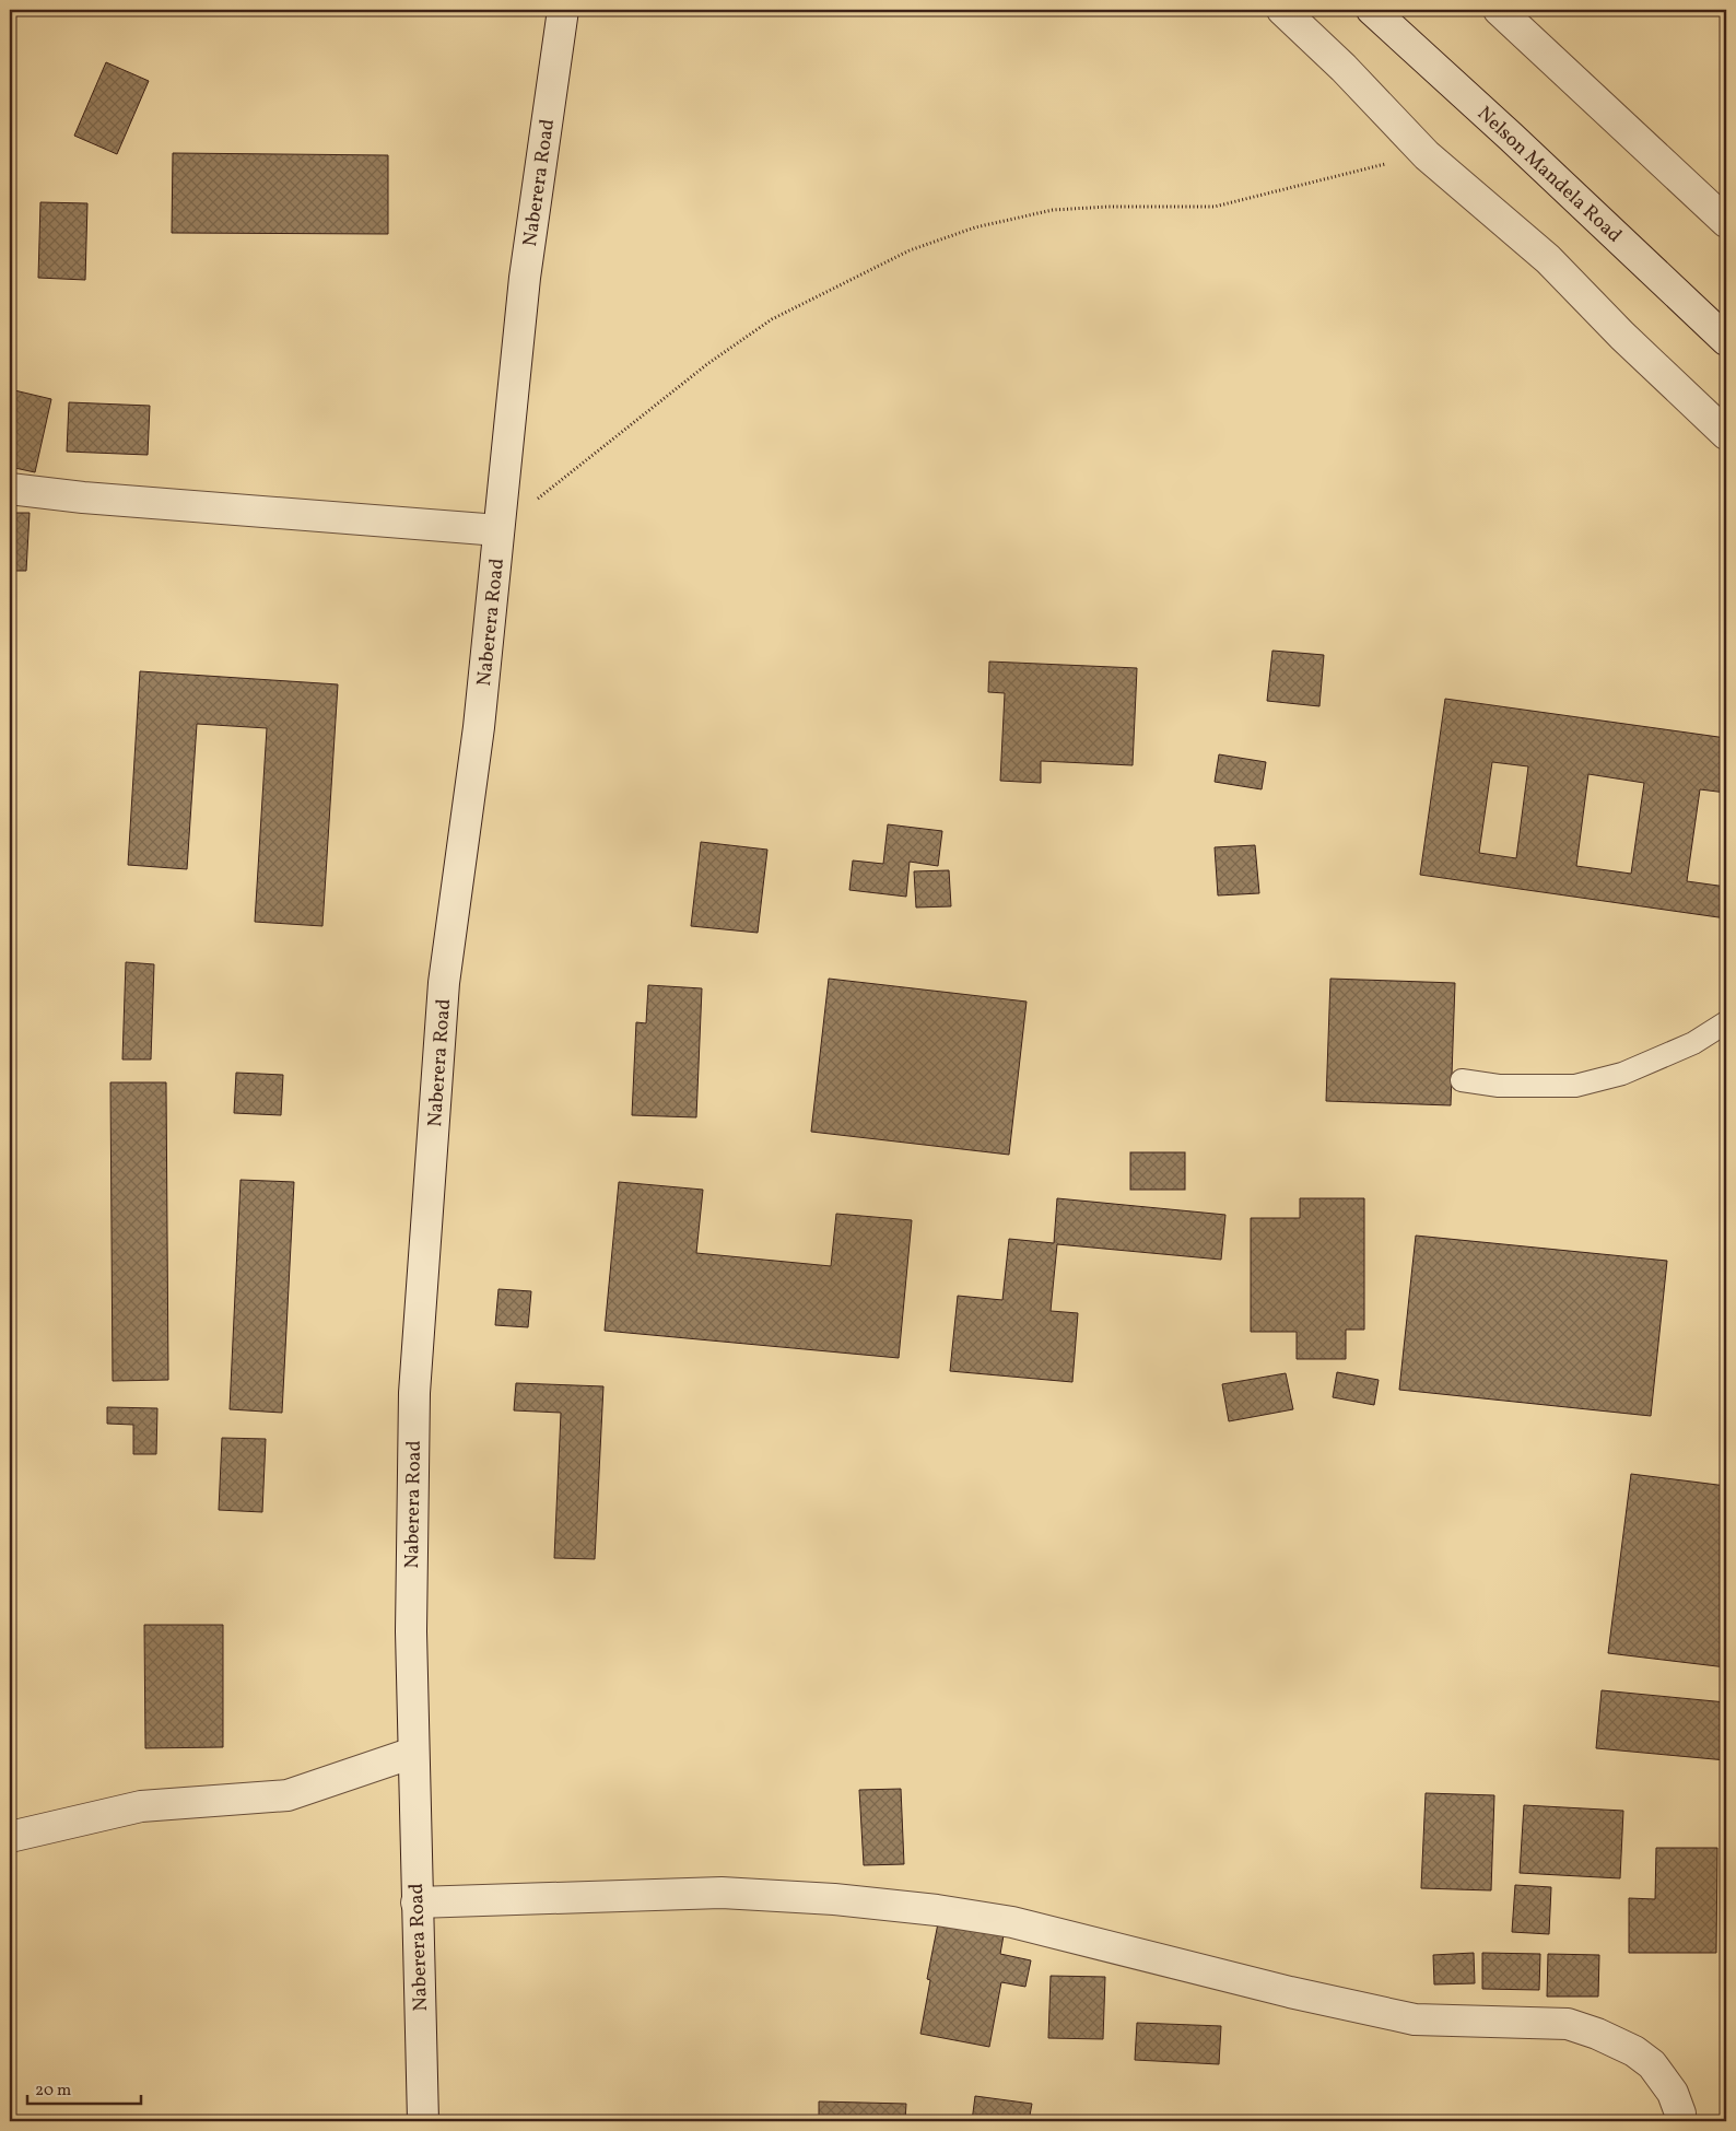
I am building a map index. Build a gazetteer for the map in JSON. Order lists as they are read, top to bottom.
{
  "streets": {
    "street": ["Nelson Mandela Road", "Naberera Road"]
  },
  "scale_bar": "20 m"
}
